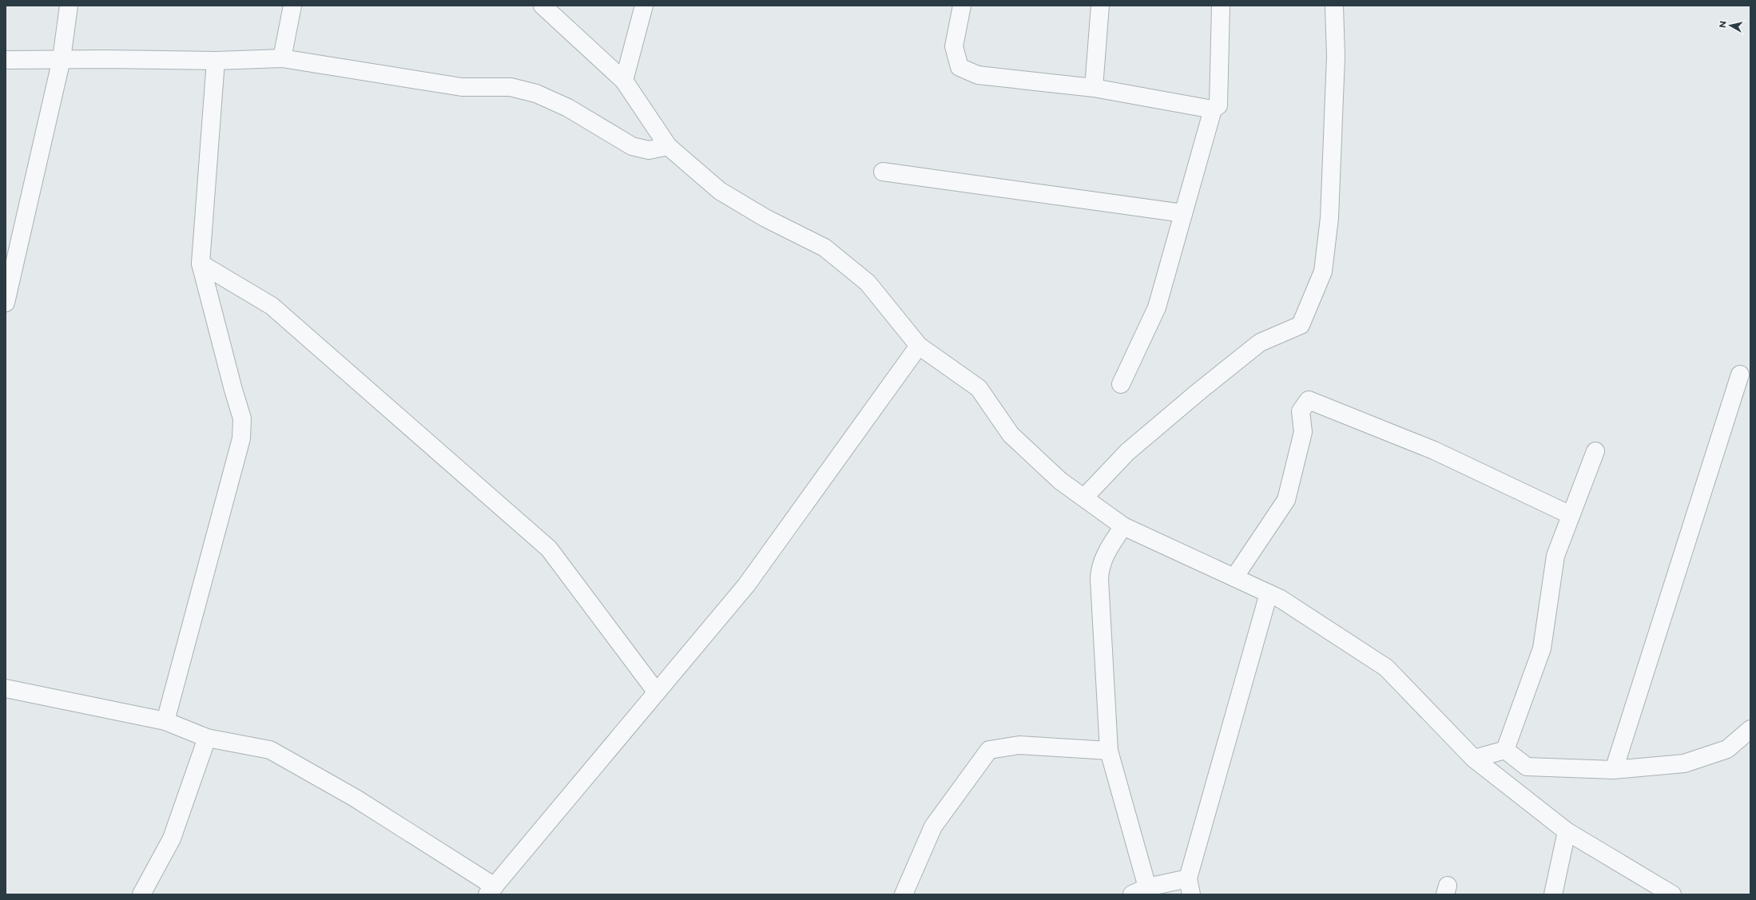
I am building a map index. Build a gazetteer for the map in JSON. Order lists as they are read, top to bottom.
{
  "north": "left"
}
